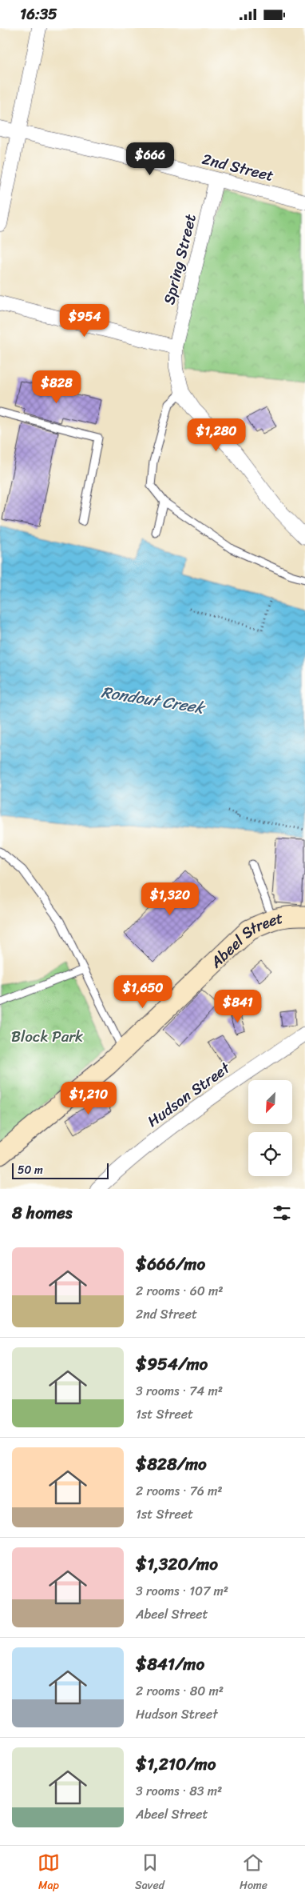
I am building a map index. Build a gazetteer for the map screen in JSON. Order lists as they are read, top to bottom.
{
  "streets": {
    "street": [
      "2nd Street",
      "Spring Street",
      "Abeel Street",
      "Hudson Street"
    ]
  },
  "crossings": [
    ["2nd Street", "Spring Street"]
  ],
  "water": ["Rondout Creek"],
  "parks": ["Block Park"],
  "scale_bar": "50 m",
  "north": "bottom left",
  "page": {
    "status": "16:35",
    "price": [
      "$666",
      "$954",
      "$828",
      "$1,280",
      "$1,320",
      "$1,650",
      "$841",
      "$1,210"
    ],
    "scale": "50 m",
    "heading": "8 homes",
    "list": [
      {
        "name": "$666/mo",
        "note": "2 rooms · 60 m² · 2nd Street"
      },
      {
        "name": "$954/mo",
        "note": "3 rooms · 74 m² · 1st Street"
      },
      {
        "name": "$828/mo",
        "note": "2 rooms · 76 m² · 1st Street"
      },
      {
        "name": "$1,320/mo",
        "note": "3 rooms · 107 m² · Abeel Street"
      },
      {
        "name": "$841/mo",
        "note": "2 rooms · 80 m² · Hudson Street"
      },
      {
        "name": "$1,210/mo",
        "note": "3 rooms · 83 m² · Abeel Street"
      }
    ],
    "tabs": ["Map", "Saved", "Home"]
  }
}
